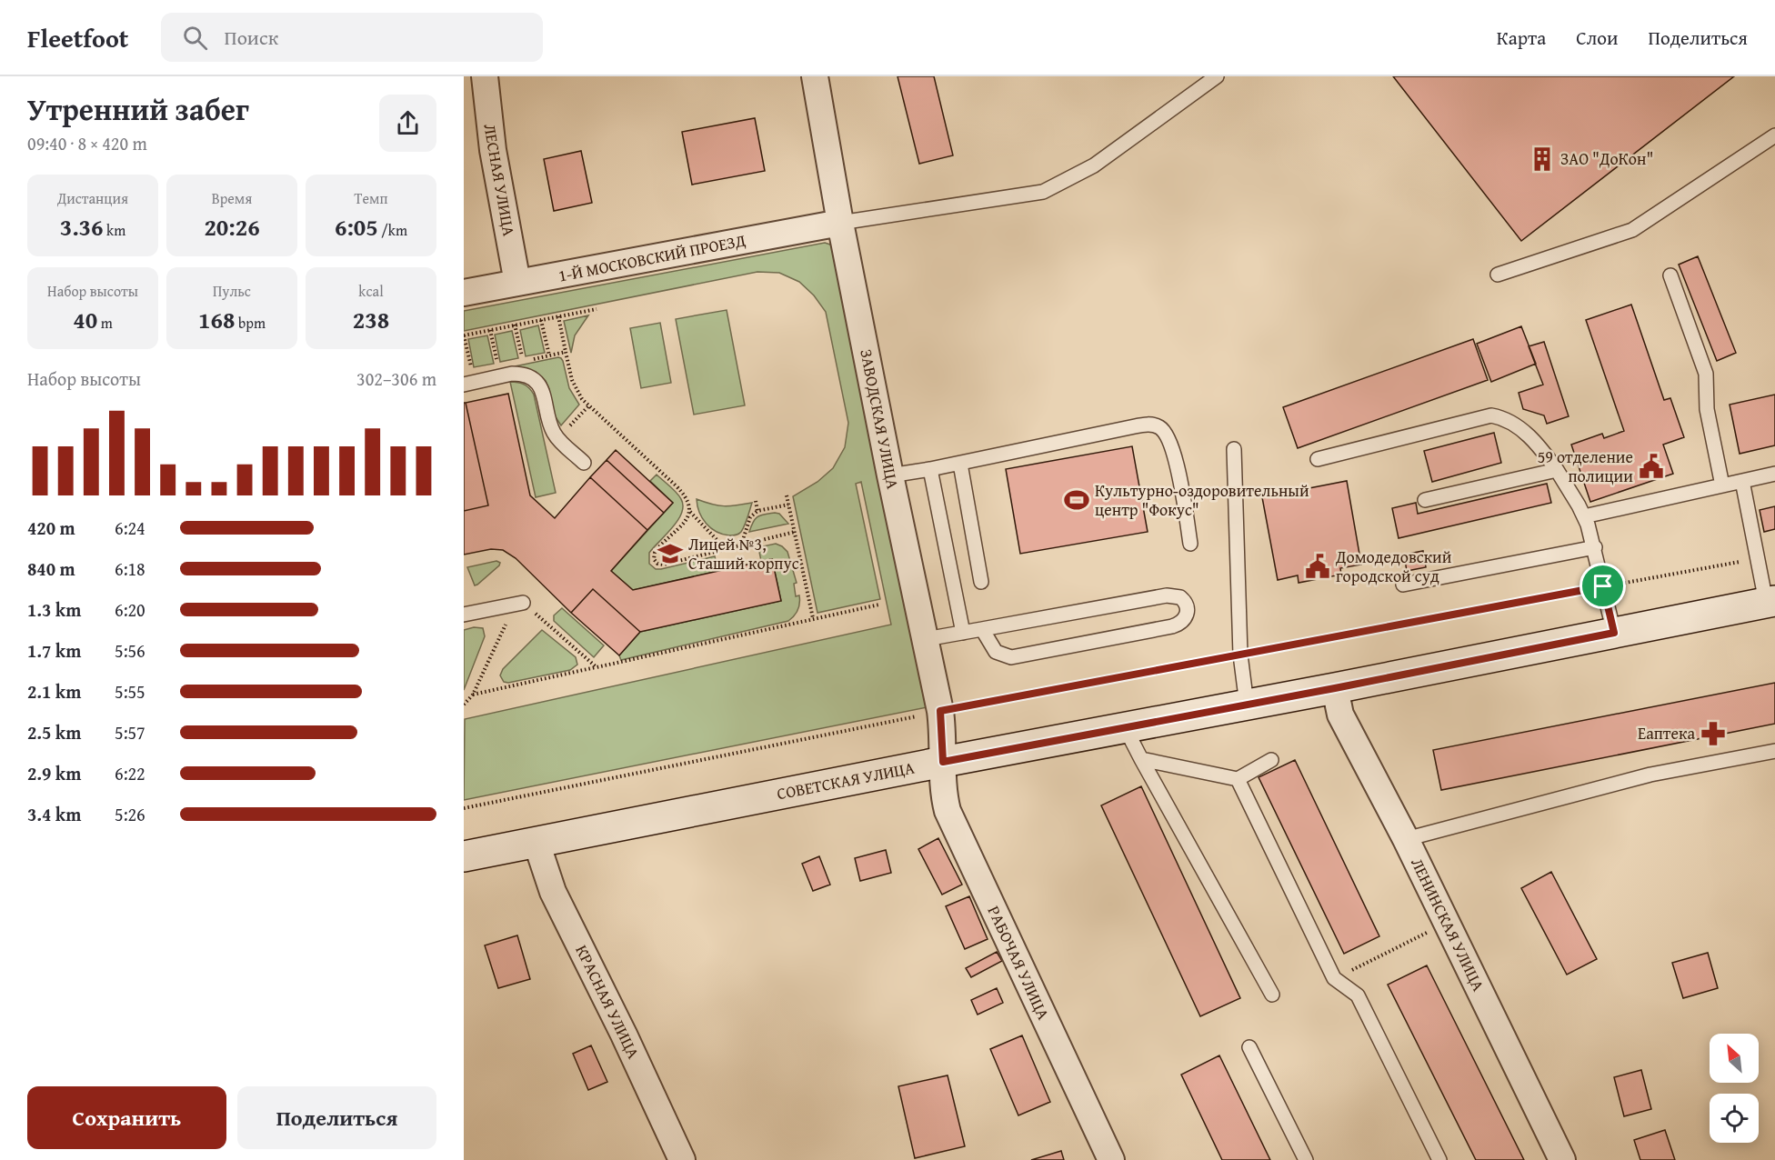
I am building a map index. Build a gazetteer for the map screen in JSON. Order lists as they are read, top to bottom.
{
  "streets": {
    "main road": ["СОВЕТСКАЯ УЛИЦА"],
    "street": [
      "ЛЕСНАЯ УЛИЦА",
      "1-Й МОСКОВСКИЙ ПРОЕЗД",
      "ЗАВОДСКАЯ УЛИЦА",
      "ЛЕНИНСКАЯ УЛИЦА",
      "РАБОЧАЯ УЛИЦА",
      "КРАСНАЯ УЛИЦА"
    ]
  },
  "crossings": [
    ["ЛЕСНАЯ УЛИЦА", "1-Й МОСКОВСКИЙ ПРОЕЗД"],
    ["1-Й МОСКОВСКИЙ ПРОЕЗД", "ЗАВОДСКАЯ УЛИЦА"],
    ["ЗАВОДСКАЯ УЛИЦА", "СОВЕТСКАЯ УЛИЦА"],
    ["ЗАВОДСКАЯ УЛИЦА", "РАБОЧАЯ УЛИЦА"],
    ["СОВЕТСКАЯ УЛИЦА", "ЛЕНИНСКАЯ УЛИЦА"],
    ["СОВЕТСКАЯ УЛИЦА", "РАБОЧАЯ УЛИЦА"],
    ["СОВЕТСКАЯ УЛИЦА", "КРАСНАЯ УЛИЦА"]
  ],
  "places": {
    "building": ["ЗАО \"ДоКон\""],
    "public building": ["59 отделение полиции", "Домодедовский городской суд"],
    "sports": ["Культурно-оздоровительный центр \"Фокус\""],
    "school or university": ["Лицей №3, Сташий корпус"],
    "pharmacy": ["Еаптека"]
  },
  "north": "top left",
  "page": {
    "header": "Fleetfoot",
    "search": "Поиск",
    "nav": ["Карта", "Слои", "Поделиться"],
    "heading": ["Утренний забег", "09:40 · 8 × 420 m"],
    "stats": [
      ["Дистанция", "3.36 km"],
      ["Время", "20:26"],
      ["Темп", "6:05 /km"],
      ["Набор высоты", "40 m"],
      ["Пульс", "168 bpm"],
      ["kcal", "238"]
    ],
    "chart": ["Набор высоты", "302–306 m"],
    "list": [
      {
        "name": "420 m",
        "note": "6:24"
      },
      {
        "name": "840 m",
        "note": "6:18"
      },
      {
        "name": "1.3 km",
        "note": "6:20"
      },
      {
        "name": "1.7 km",
        "note": "5:56"
      },
      {
        "name": "2.1 km",
        "note": "5:55"
      },
      {
        "name": "2.5 km",
        "note": "5:57"
      },
      {
        "name": "2.9 km",
        "note": "6:22"
      },
      {
        "name": "3.4 km",
        "note": "5:26"
      }
    ],
    "buttons": ["Сохранить", "Поделиться"]
  }
}
